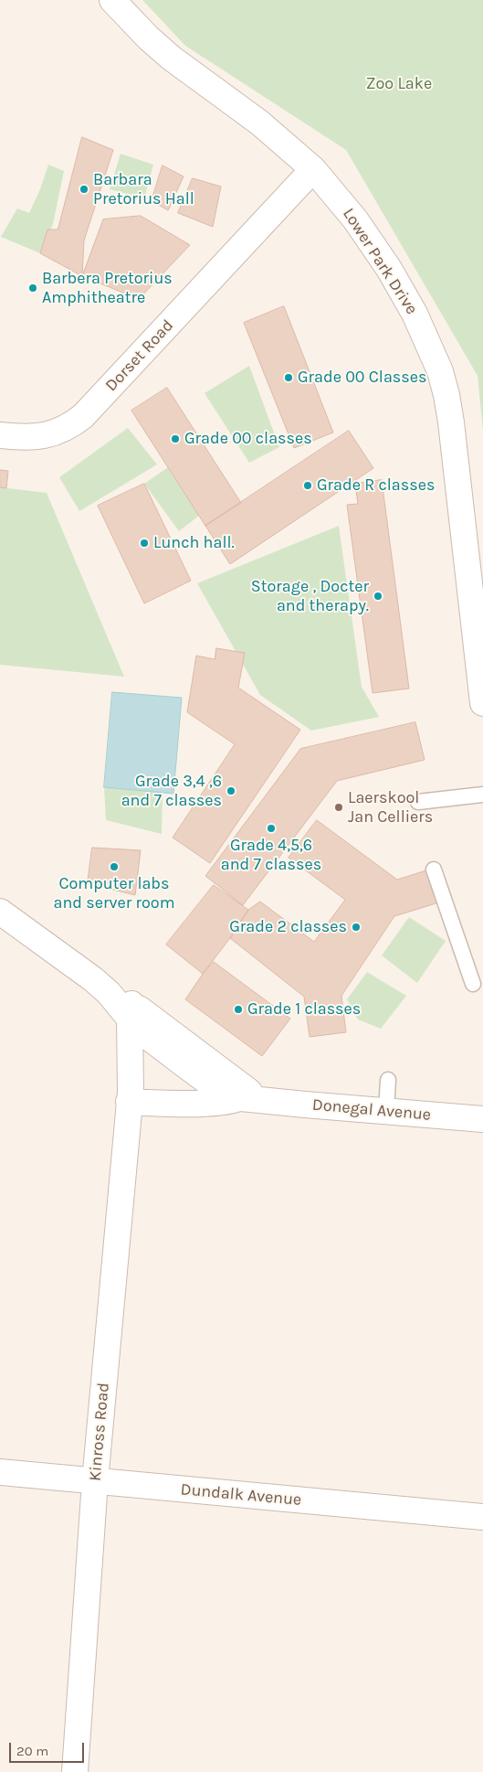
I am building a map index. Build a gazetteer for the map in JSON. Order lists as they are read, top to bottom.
{
  "streets": {
    "street": [
      "Lower Park Drive",
      "Dorset Road",
      "Donegal Avenue",
      "Kinross Road",
      "Dundalk Avenue"
    ]
  },
  "crossings": [
    ["Lower Park Drive", "Dorset Road"],
    ["Donegal Avenue", "Kinross Road"],
    ["Kinross Road", "Dundalk Avenue"]
  ],
  "parks": ["Zoo Lake"],
  "places": [
    "Barbara Pretorius Hall",
    "Barbera Pretorius Amphitheatre",
    "Grade 00 Classes",
    "Grade 00 classes",
    "Grade R classes",
    "Lunch hall.",
    "Storage , Docter and therapy.",
    "Grade 3,4 ,6 and 7 classes",
    "Laerskool Jan Celliers",
    "Grade 4,5,6 and 7 classes",
    "Computer labs and server room",
    "Grade 2 classes",
    "Grade 1 classes"
  ],
  "scale_bar": "20 m"
}
